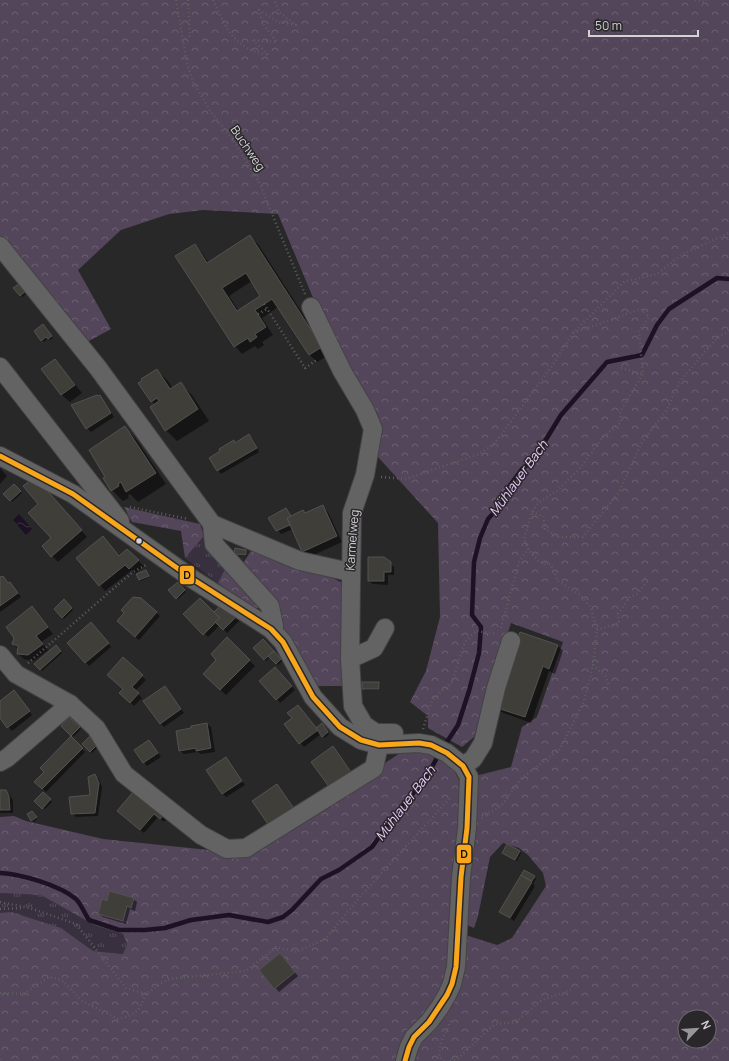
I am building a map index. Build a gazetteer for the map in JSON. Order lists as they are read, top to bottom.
{
  "streets": {
    "street": ["Karmelweg"],
    "path": ["Buchweg"]
  },
  "crossings": [
    ["Buchweg", "Karmelweg"]
  ],
  "water": ["Mühlauer Bach"],
  "lines": ["transit line D"],
  "scale_bar": "50 m",
  "north": "top right"
}
